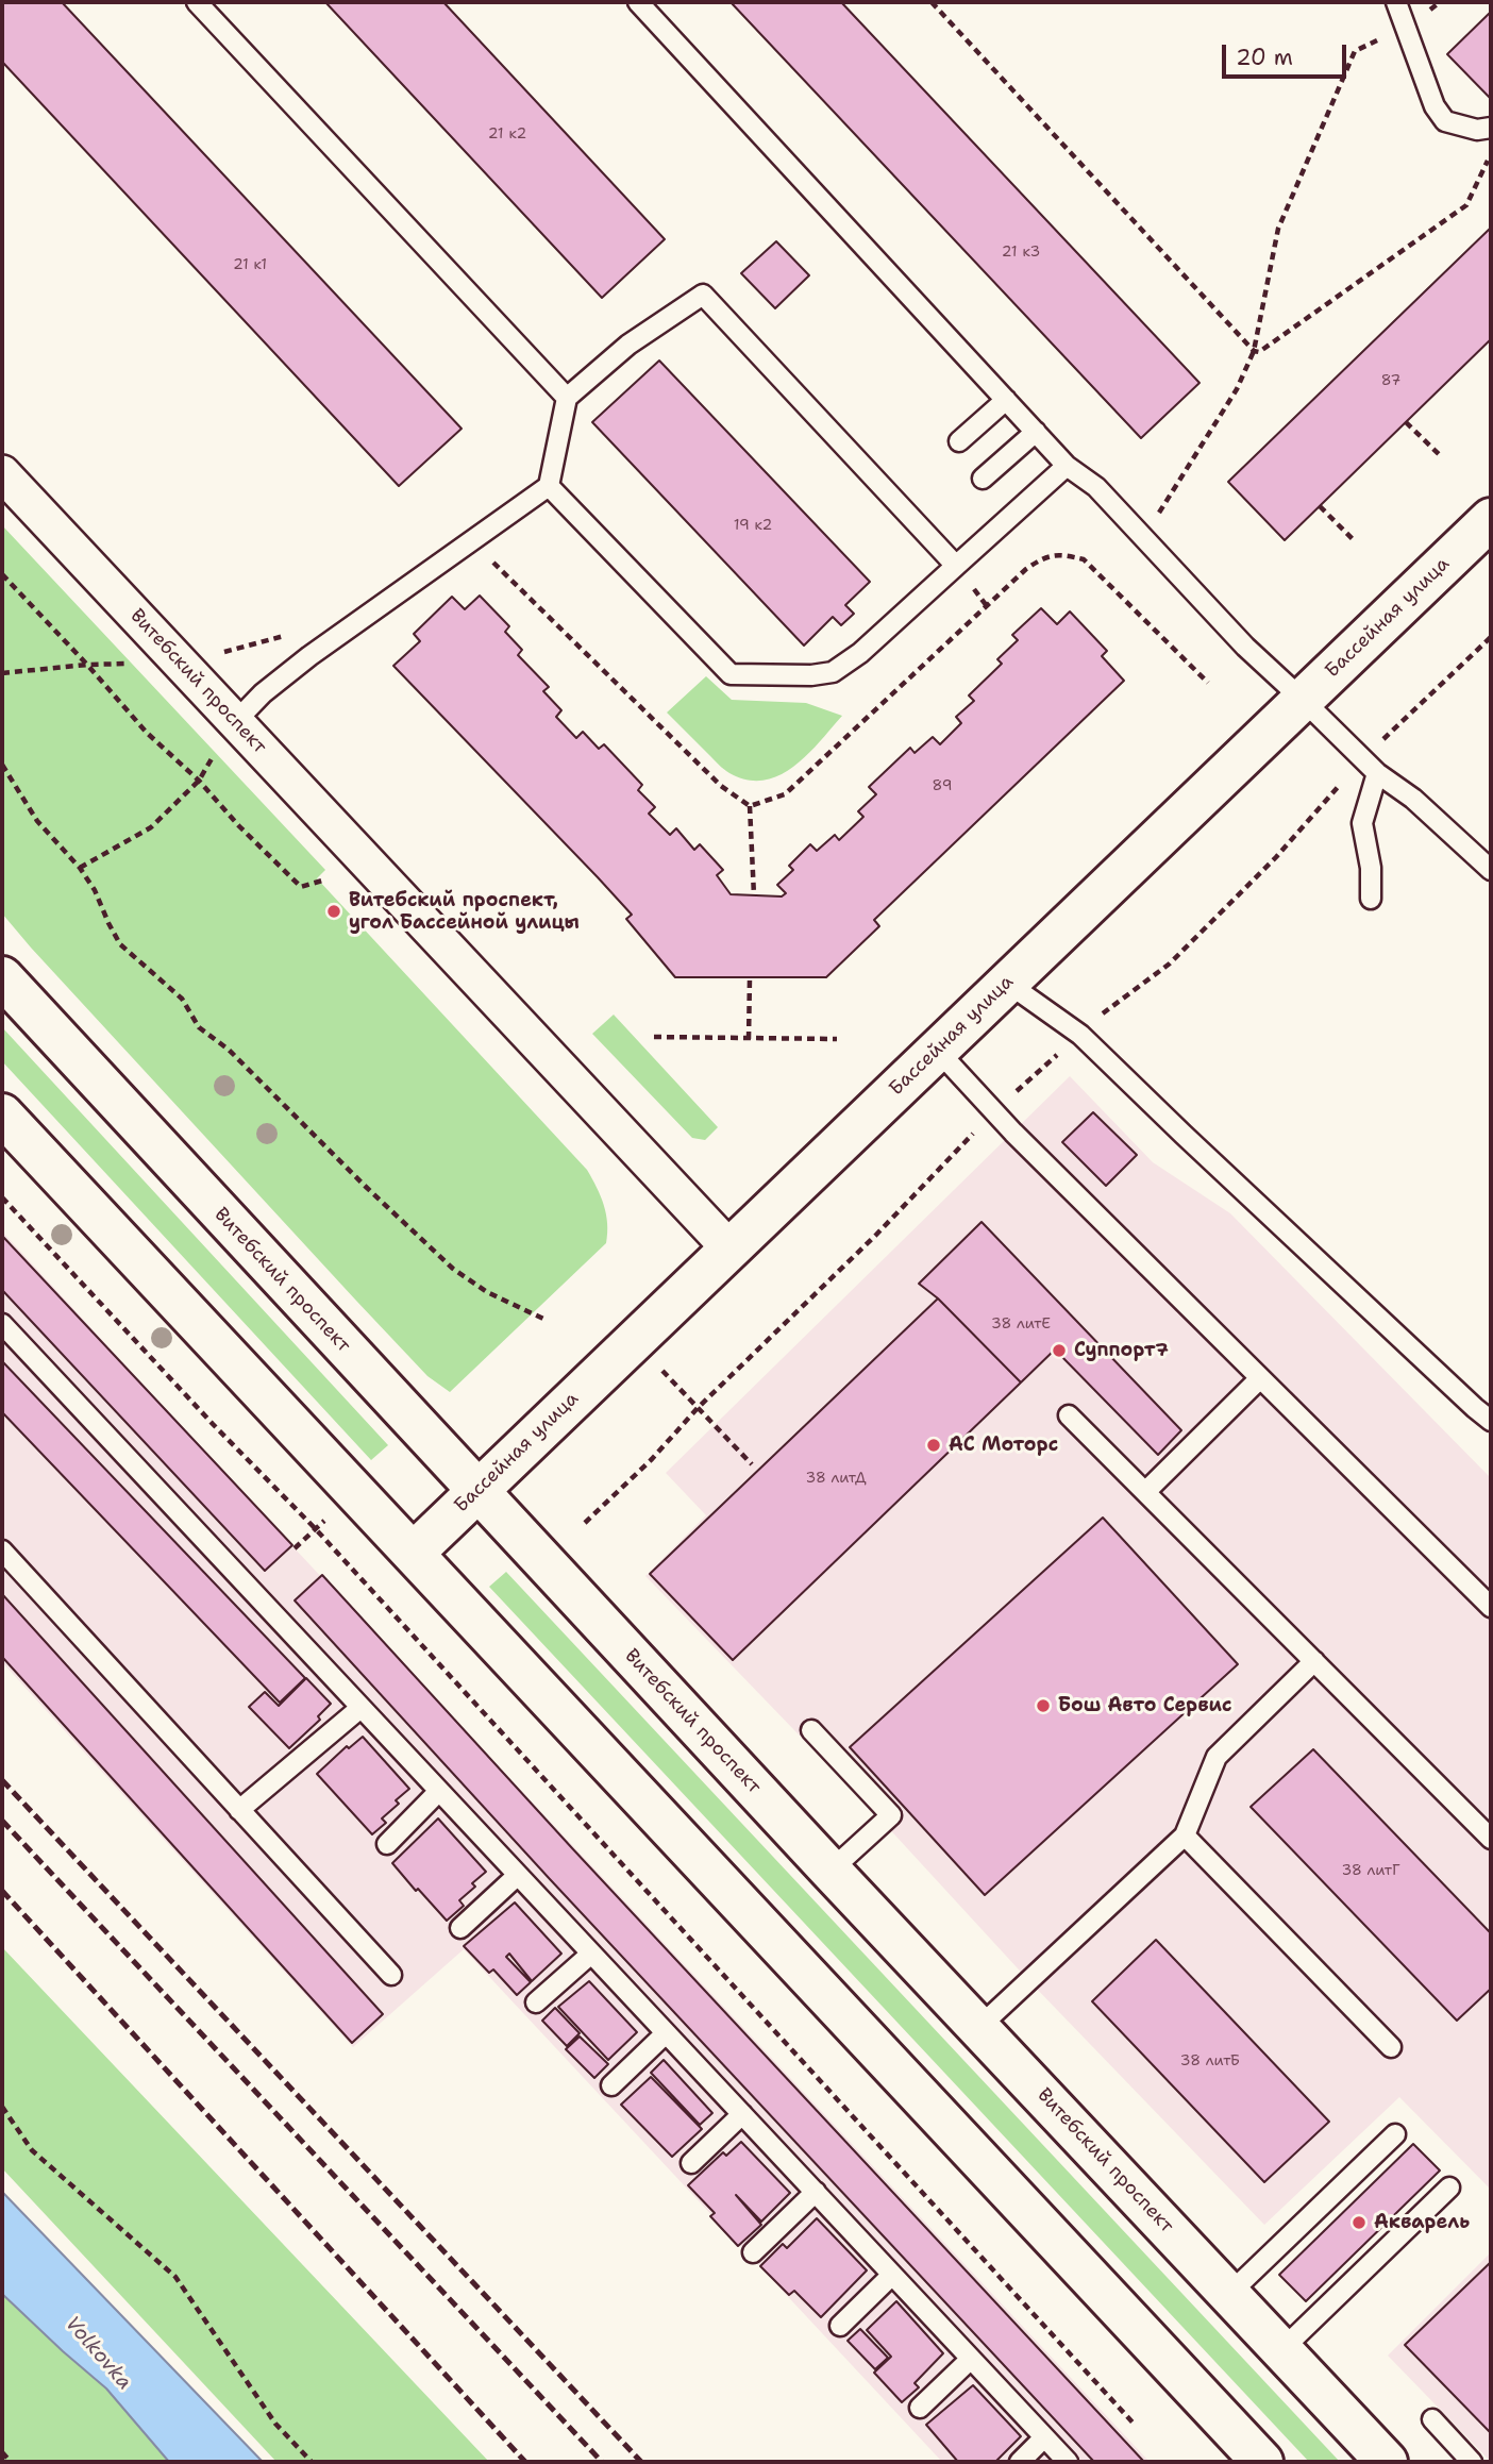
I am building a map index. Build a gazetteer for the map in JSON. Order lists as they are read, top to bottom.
{
  "streets": {
    "main road": ["Бассейная улица", "Витебский проспект"]
  },
  "crossings": [
    ["Бассейная улица", "Витебский проспект"]
  ],
  "water": ["Volkovka"],
  "places": [
    "Витебский проспект, угол Бассейной улицы",
    "Суппорт7",
    "АС Моторс",
    "Бош Авто Сервис",
    "Акварель"
  ],
  "house_numbers": [
    "21 к2",
    "21 к3",
    "21 к1",
    "87",
    "19 к2",
    "89",
    "38 литЕ",
    "38 литД",
    "38 литГ",
    "38 литБ"
  ],
  "scale_bar": "20 m"
}
